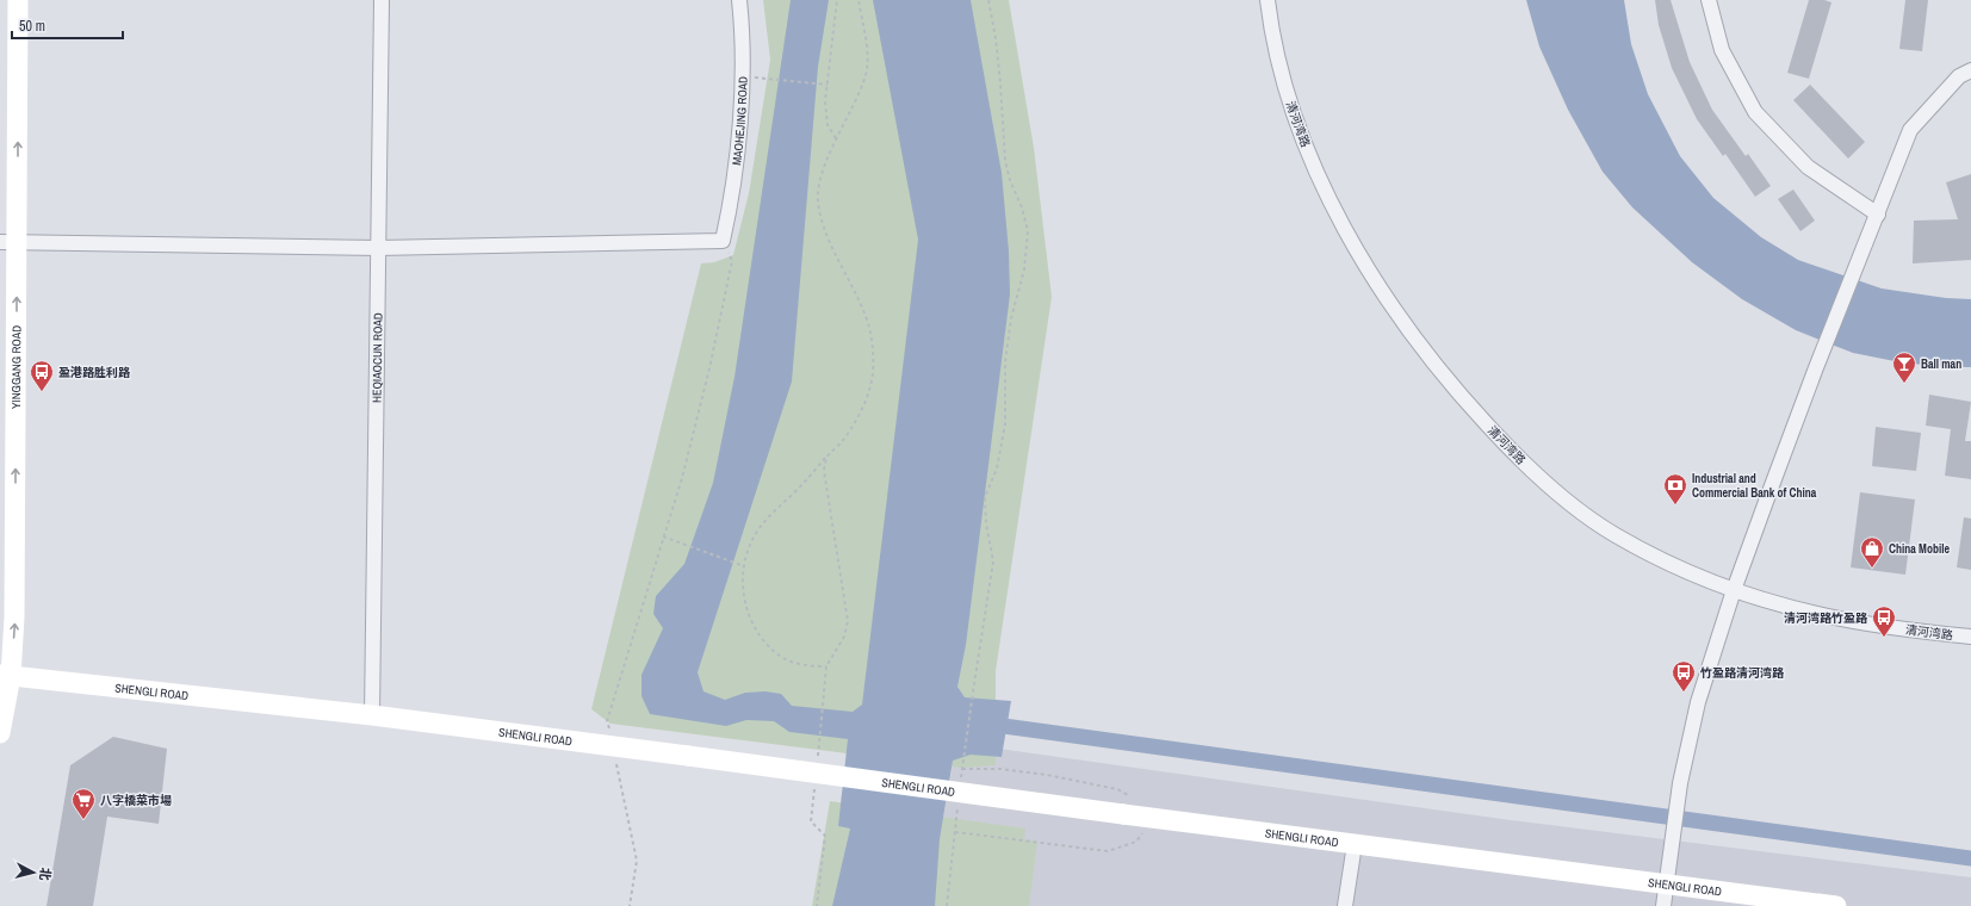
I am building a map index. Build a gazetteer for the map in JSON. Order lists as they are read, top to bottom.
{
  "streets": {
    "main road": ["YINGGANG ROAD", "SHENGLI ROAD"],
    "street": ["MAOHEJING ROAD", "清河湾路", "HEQIAOCUN ROAD"]
  },
  "crossings": [
    ["HEQIAOCUN ROAD", "SHENGLI ROAD"],
    ["YINGGANG ROAD", "SHENGLI ROAD"]
  ],
  "one_way": ["YINGGANG ROAD"],
  "places": {
    "bar": ["Ball man"],
    "bus stop": ["盈港路胜利路", "清河湾路竹盈路", "竹盈路清河湾路"],
    "bank": ["Industrial and Commercial Bank of China"],
    "shop": ["China Mobile"],
    "supermarket": ["八字橋菜市場"]
  },
  "scale_bar": "50 m",
  "north": "right"
}
